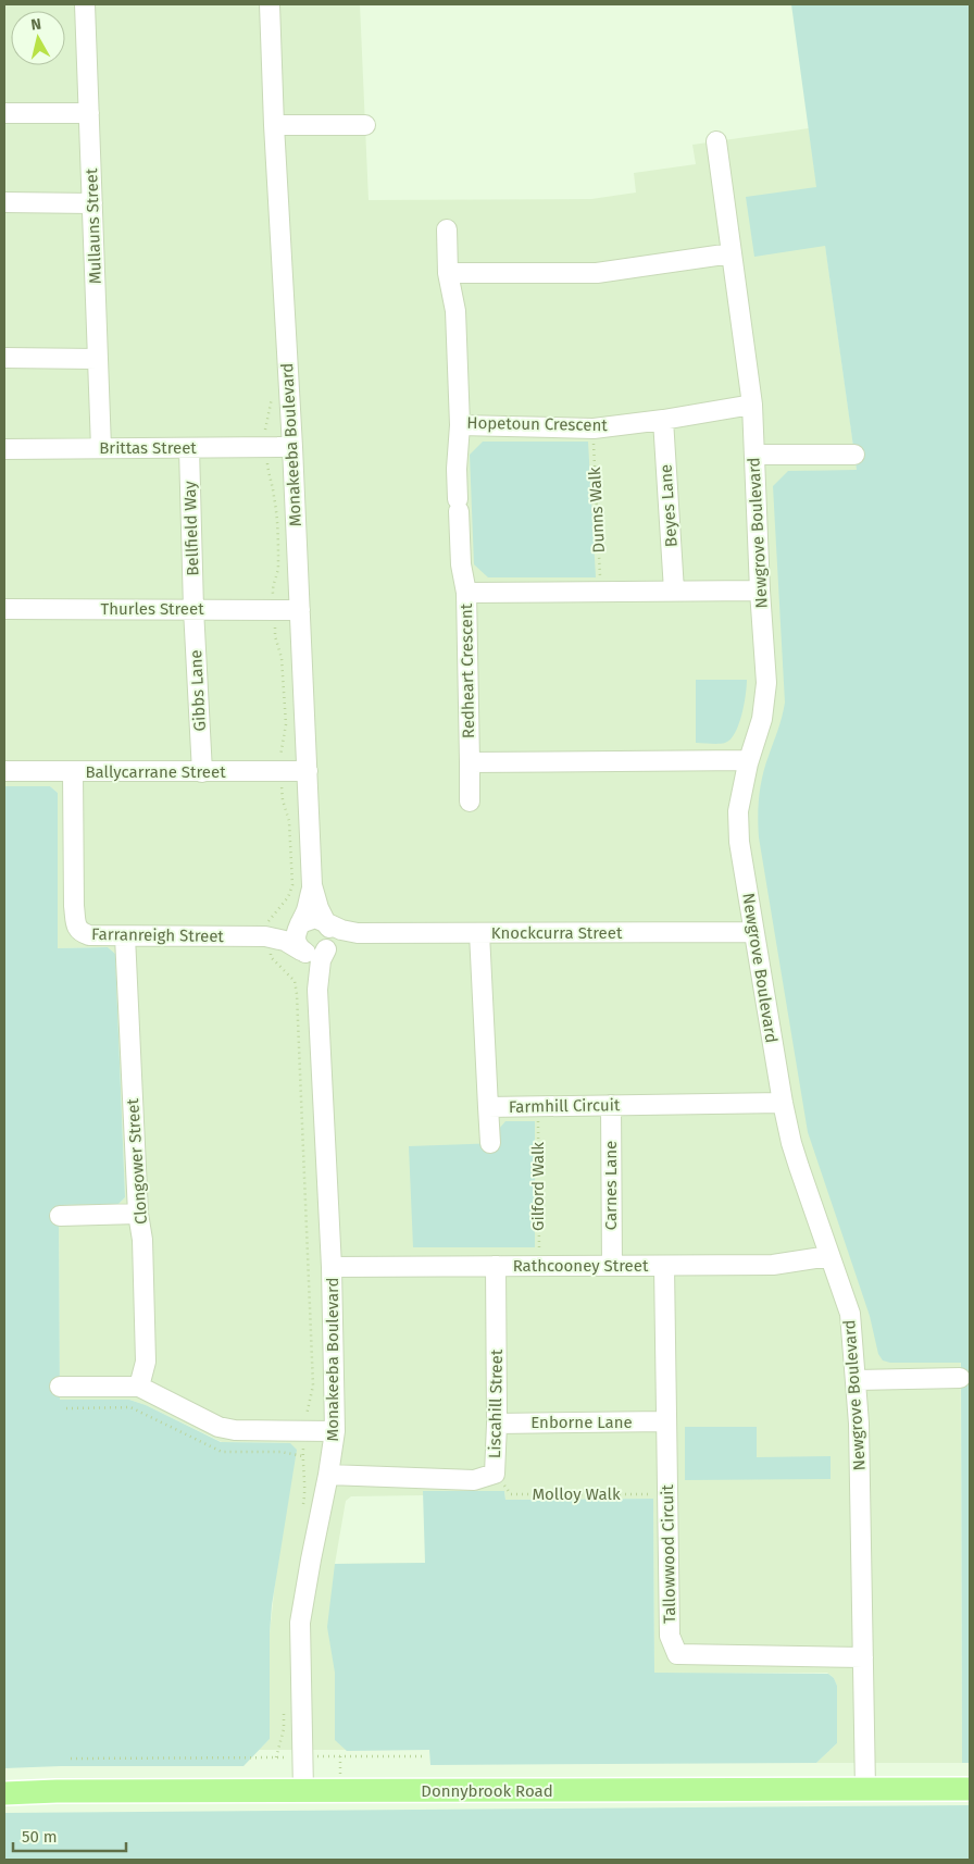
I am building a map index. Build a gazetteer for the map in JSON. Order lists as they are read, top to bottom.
{
  "streets": {
    "main road": ["Donnybrook Road"],
    "street": [
      "Mullauns Street",
      "Hopetoun Crescent",
      "Monakeeba Boulevard",
      "Brittas Street",
      "Beyes Lane",
      "Bellfield Way",
      "Newgrove Boulevard",
      "Thurles Street",
      "Redheart Crescent",
      "Gibbs Lane",
      "Ballycarrane Street",
      "Knockcurra Street",
      "Farranreigh Street",
      "Farmhill Circuit",
      "Clongower Street",
      "Carnes Lane",
      "Rathcooney Street",
      "Liscahill Street",
      "Enborne Lane",
      "Tallowwood Circuit"
    ],
    "path": ["Dunns Walk", "Gilford Walk", "Molloy Walk"]
  },
  "crossings": [
    ["Mullauns Street", "Brittas Street"],
    ["Hopetoun Crescent", "Beyes Lane"],
    ["Hopetoun Crescent", "Dunns Walk"],
    ["Hopetoun Crescent", "Newgrove Boulevard"],
    ["Monakeeba Boulevard", "Brittas Street"],
    ["Monakeeba Boulevard", "Thurles Street"],
    ["Monakeeba Boulevard", "Ballycarrane Street"],
    ["Monakeeba Boulevard", "Knockcurra Street"],
    ["Monakeeba Boulevard", "Farranreigh Street"],
    ["Monakeeba Boulevard", "Rathcooney Street"],
    ["Monakeeba Boulevard", "Liscahill Street"],
    ["Monakeeba Boulevard", "Donnybrook Road"],
    ["Brittas Street", "Bellfield Way"],
    ["Beyes Lane", "Redheart Crescent"],
    ["Dunns Walk", "Redheart Crescent"],
    ["Bellfield Way", "Thurles Street"],
    ["Bellfield Way", "Gibbs Lane"],
    ["Newgrove Boulevard", "Redheart Crescent"],
    ["Newgrove Boulevard", "Knockcurra Street"],
    ["Newgrove Boulevard", "Farmhill Circuit"],
    ["Newgrove Boulevard", "Rathcooney Street"],
    ["Newgrove Boulevard", "Tallowwood Circuit"],
    ["Newgrove Boulevard", "Donnybrook Road"],
    ["Thurles Street", "Gibbs Lane"],
    ["Gibbs Lane", "Ballycarrane Street"],
    ["Ballycarrane Street", "Farranreigh Street"],
    ["Knockcurra Street", "Farranreigh Street"],
    ["Knockcurra Street", "Farmhill Circuit"],
    ["Farranreigh Street", "Clongower Street"],
    ["Farmhill Circuit", "Carnes Lane"],
    ["Farmhill Circuit", "Gilford Walk"],
    ["Carnes Lane", "Rathcooney Street"],
    ["Gilford Walk", "Rathcooney Street"],
    ["Rathcooney Street", "Liscahill Street"],
    ["Rathcooney Street", "Tallowwood Circuit"],
    ["Liscahill Street", "Enborne Lane"],
    ["Liscahill Street", "Molloy Walk"],
    ["Enborne Lane", "Tallowwood Circuit"],
    ["Molloy Walk", "Tallowwood Circuit"]
  ],
  "scale_bar": "50 m",
  "north": "top"
}
